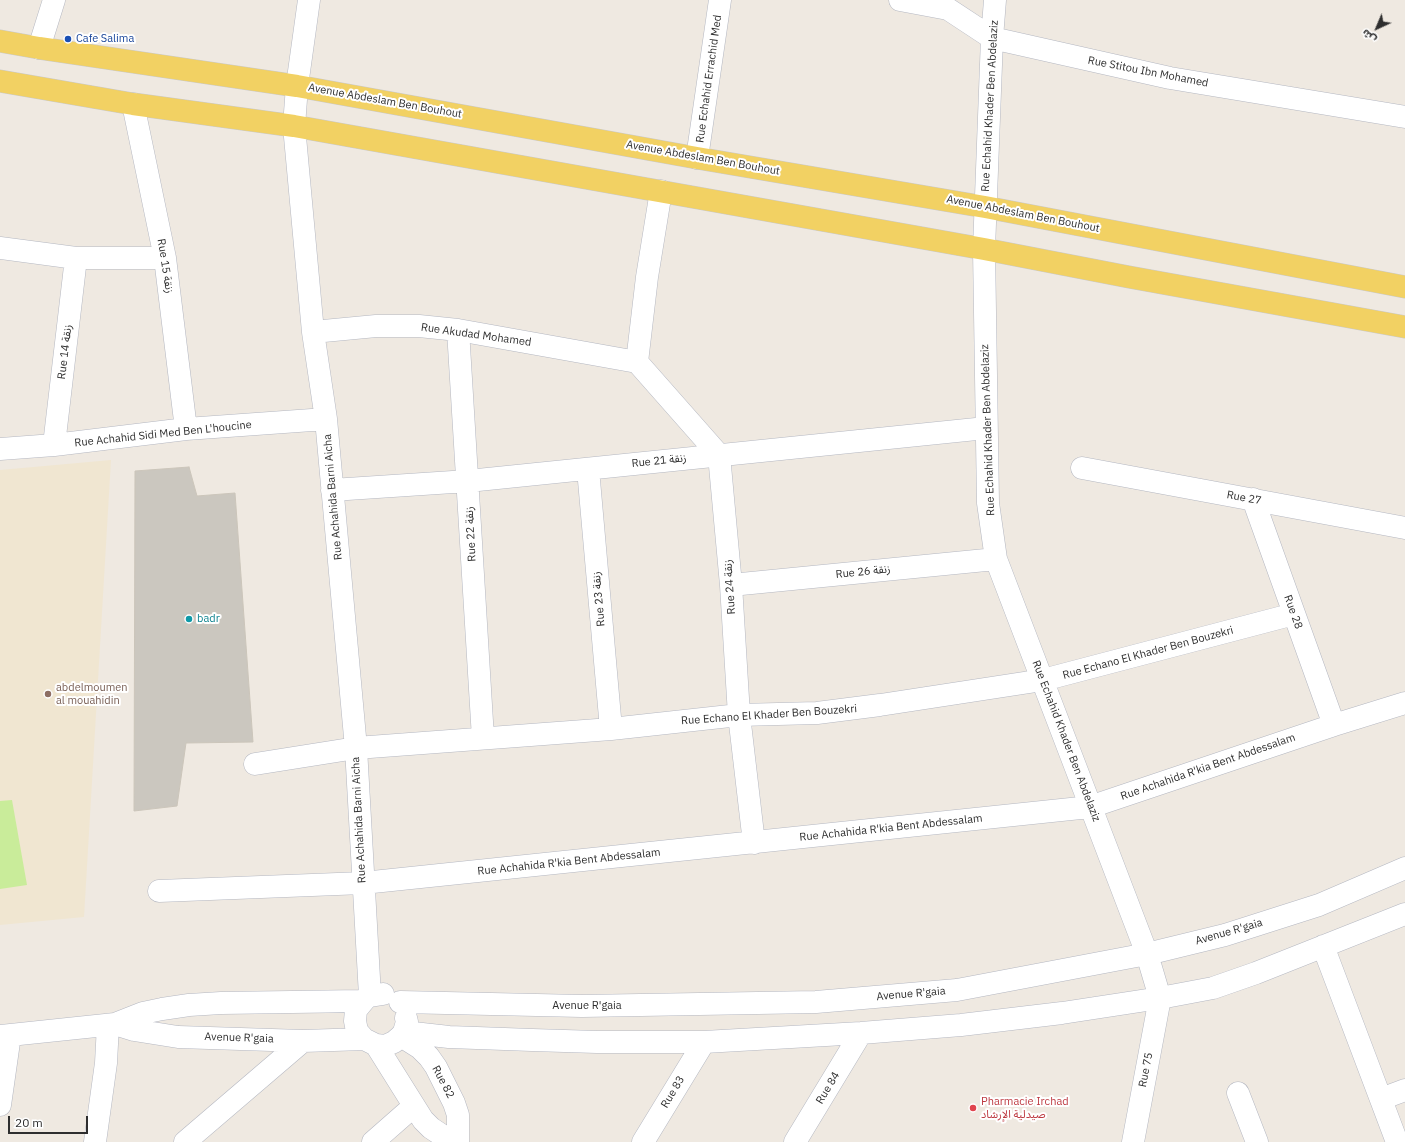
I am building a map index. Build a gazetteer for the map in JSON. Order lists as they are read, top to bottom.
{
  "streets": {
    "main road": ["Avenue Abdeslam Ben Bouhout"],
    "street": [
      "Rue Stitou Ibn Mohamed",
      "Rue Echahid Errachid Med",
      "Rue Echahid Khader Ben Abdelaziz",
      "Rue 15 زنقة",
      "Rue Akudad Mohamed",
      "Rue 14 زنقة",
      "Rue Achahid Sidi Med Ben L'houcine",
      "Rue 21 زنقة",
      "Rue Achahida Barni Aicha",
      "Rue 27",
      "Rue 22 زنقة",
      "Rue 26 زنقة",
      "Rue 24 زنقة",
      "Rue 23 زنقة",
      "Rue 28",
      "Rue Echano El Khader Ben Bouzekri",
      "Rue Achahida R'kia Bent Abdessalam",
      "Avenue R'gaia",
      "Rue 75",
      "Rue 82",
      "Rue 84",
      "Rue 83"
    ]
  },
  "crossings": [
    ["Rue Stitou Ibn Mohamed", "Rue Echahid Khader Ben Abdelaziz"],
    ["Rue Echahid Errachid Med", "Avenue Abdeslam Ben Bouhout"],
    ["Avenue Abdeslam Ben Bouhout", "Rue Echahid Khader Ben Abdelaziz"],
    ["Avenue Abdeslam Ben Bouhout", "Rue Achahida Barni Aicha"],
    ["Rue Echahid Khader Ben Abdelaziz", "Rue 21 زنقة"],
    ["Rue Echahid Khader Ben Abdelaziz", "Rue 26 زنقة"],
    ["Rue Echahid Khader Ben Abdelaziz", "Rue Echano El Khader Ben Bouzekri"],
    ["Rue Echahid Khader Ben Abdelaziz", "Rue Achahida R'kia Bent Abdessalam"],
    ["Rue Echahid Khader Ben Abdelaziz", "Avenue R'gaia"],
    ["Rue Echahid Khader Ben Abdelaziz", "Rue 75"],
    ["Rue 15 زنقة", "Rue Achahid Sidi Med Ben L'houcine"],
    ["Rue Akudad Mohamed", "Rue Achahida Barni Aicha"],
    ["Rue Akudad Mohamed", "Rue 22 زنقة"],
    ["Rue 14 زنقة", "Rue Achahid Sidi Med Ben L'houcine"],
    ["Rue Achahid Sidi Med Ben L'houcine", "Rue Achahida Barni Aicha"],
    ["Rue 21 زنقة", "Rue Achahida Barni Aicha"],
    ["Rue 21 زنقة", "Rue 22 زنقة"],
    ["Rue 21 زنقة", "Rue 24 زنقة"],
    ["Rue 21 زنقة", "Rue 23 زنقة"],
    ["Rue Achahida Barni Aicha", "Rue Echano El Khader Ben Bouzekri"],
    ["Rue Achahida Barni Aicha", "Rue Achahida R'kia Bent Abdessalam"],
    ["Rue Achahida Barni Aicha", "Avenue R'gaia"],
    ["Rue Achahida Barni Aicha", "Rue 82"],
    ["Rue 27", "Rue 28"],
    ["Rue 22 زنقة", "Rue Echano El Khader Ben Bouzekri"],
    ["Rue 26 زنقة", "Rue 24 زنقة"],
    ["Rue 24 زنقة", "Rue Echano El Khader Ben Bouzekri"],
    ["Rue 24 زنقة", "Rue Achahida R'kia Bent Abdessalam"],
    ["Rue 23 زنقة", "Rue Echano El Khader Ben Bouzekri"],
    ["Rue 28", "Rue Echano El Khader Ben Bouzekri"],
    ["Rue 28", "Rue Achahida R'kia Bent Abdessalam"],
    ["Avenue R'gaia", "Rue 82"]
  ],
  "places": [
    "Cafe Salima",
    "badr",
    "abdelmoumen al mouahidin",
    "Pharmacie Irchad صيدلية الإرشاد"
  ],
  "scale_bar": "20 m",
  "north": "bottom left"
}
